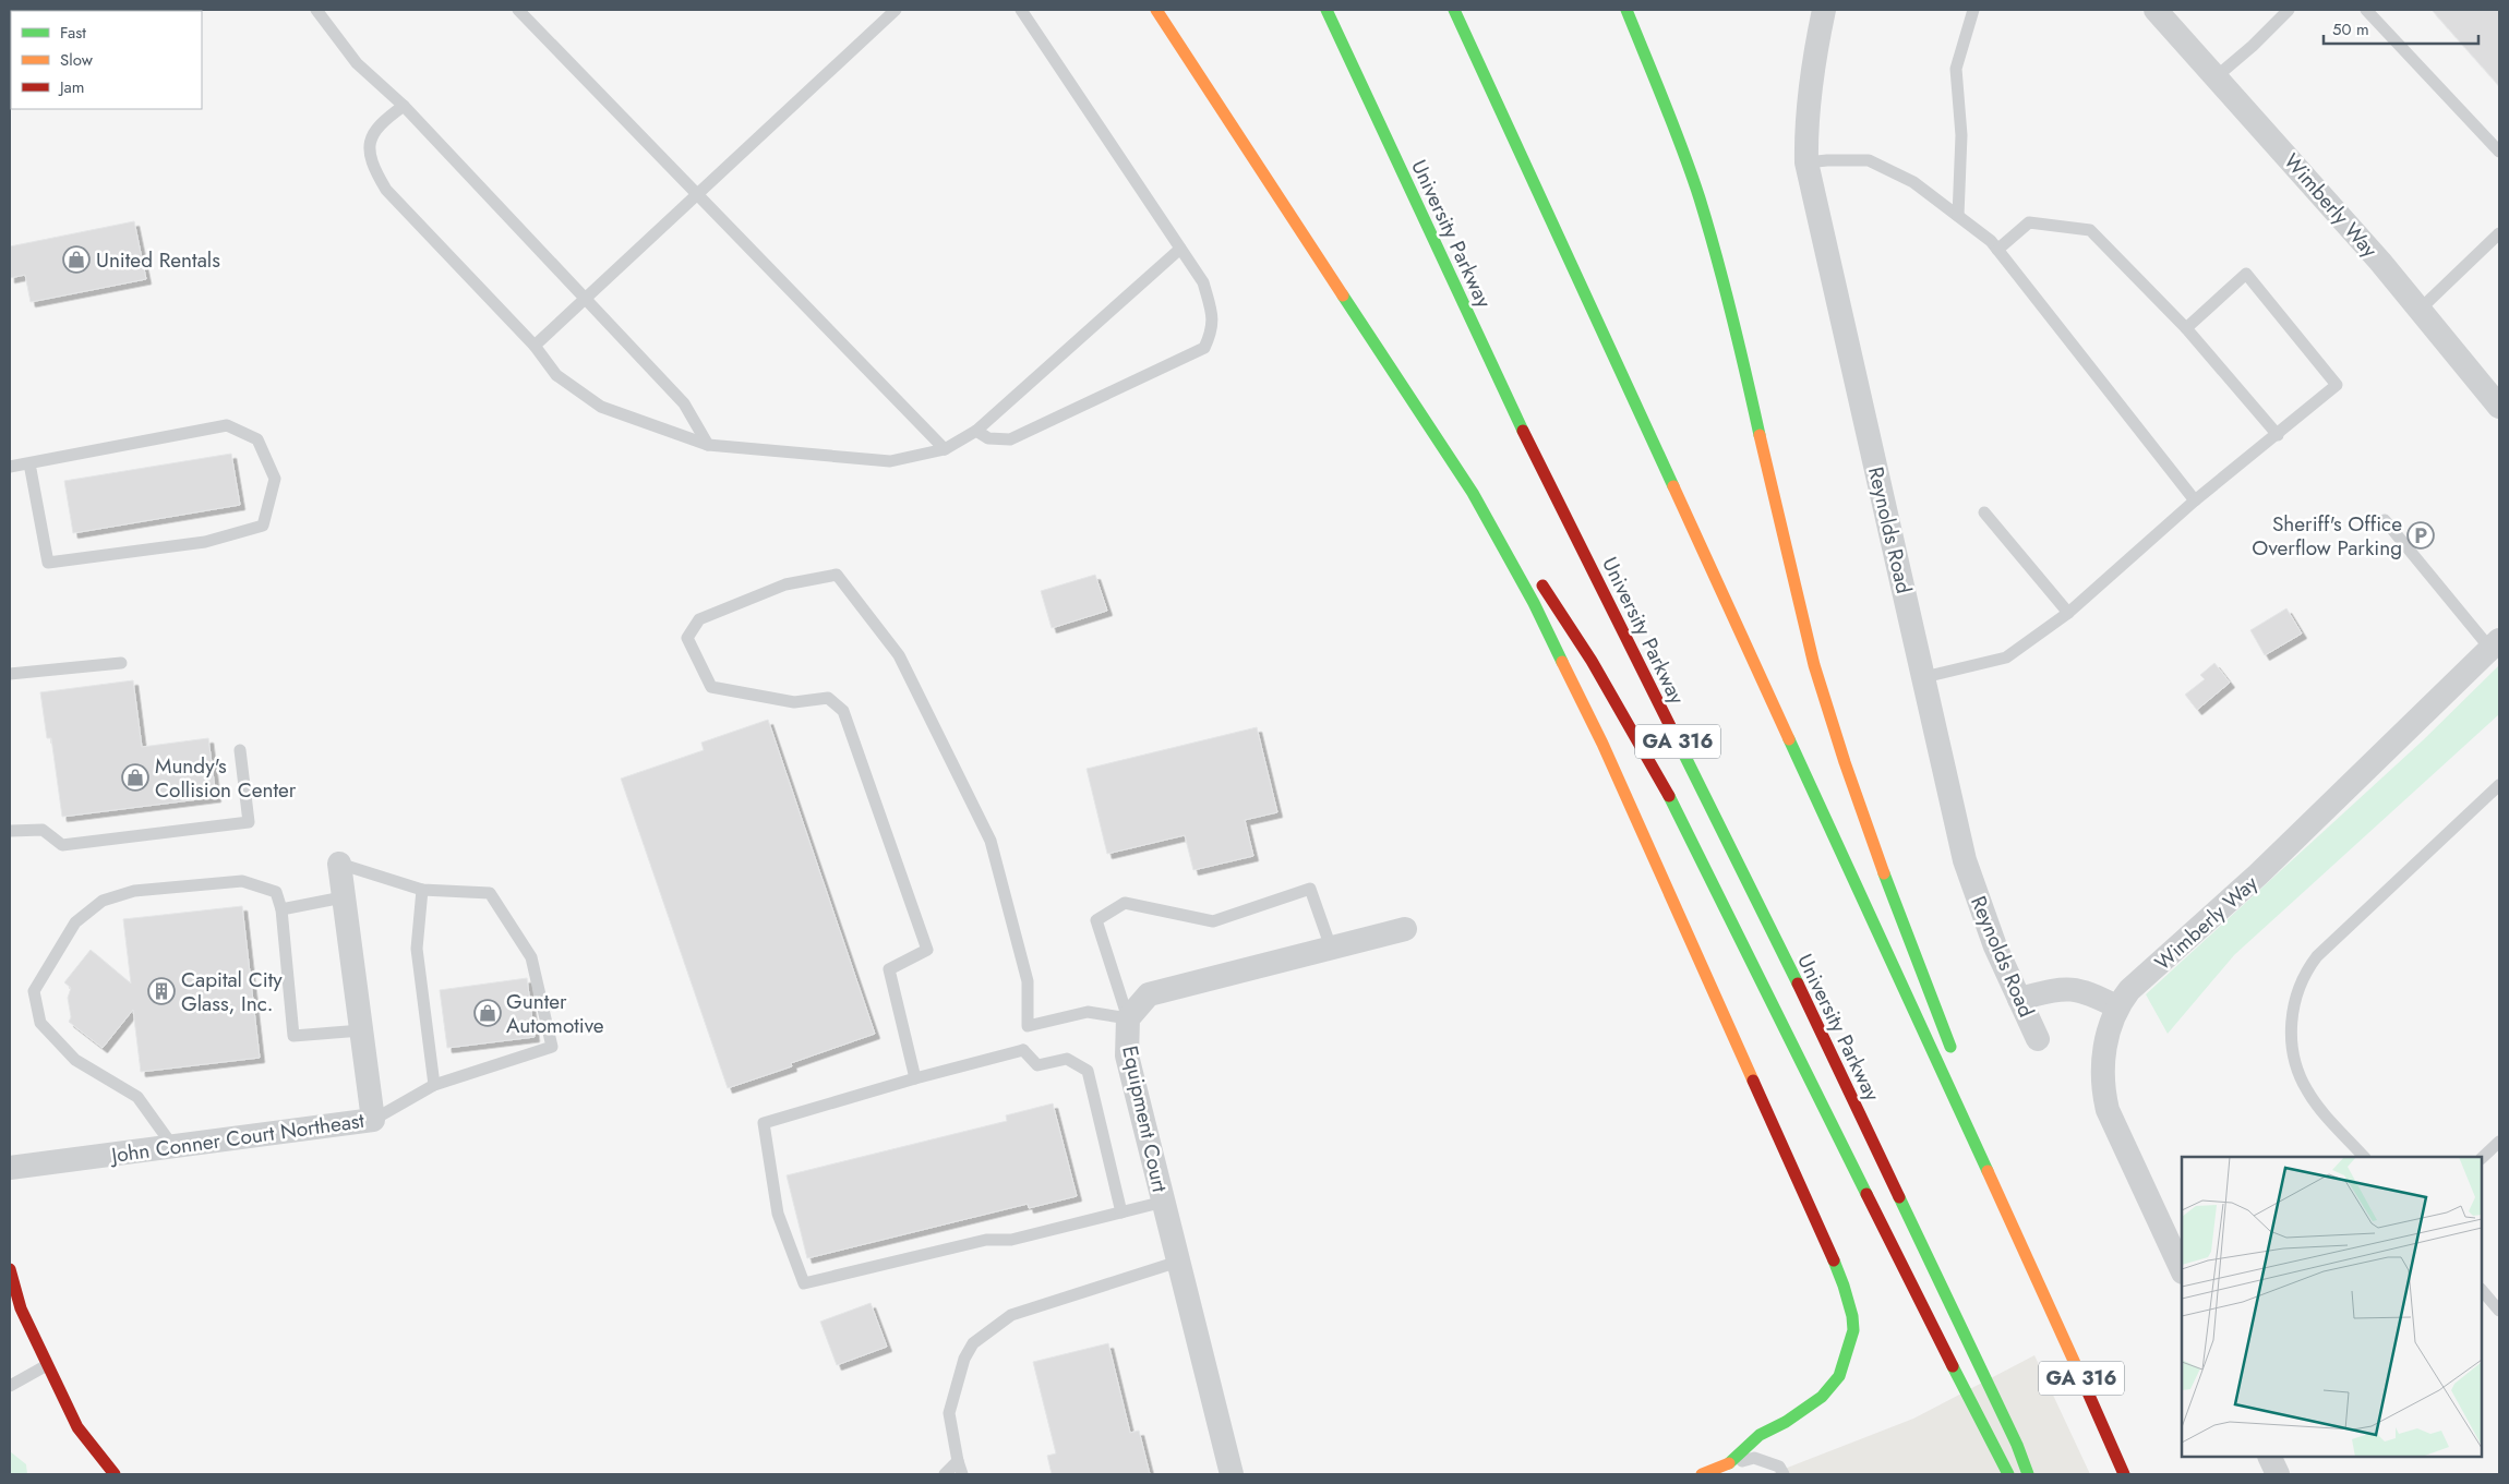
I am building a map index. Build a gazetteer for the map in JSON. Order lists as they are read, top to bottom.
{
  "streets": {
    "main road": ["University Parkway", "GA 316"],
    "street": [
      "Wimberly Way",
      "Reynolds Road",
      "Equipment Court",
      "John Conner Court Northeast"
    ]
  },
  "places": {
    "shop": ["United Rentals", "Mundy's Collision Center", "Gunter Automotive"],
    "parking": ["Sheriff's Office Overflow Parking"],
    "building": ["Capital City Glass, Inc."]
  },
  "legend": ["Fast", "Slow", "Jam"],
  "scale_bar": "50 m"
}
